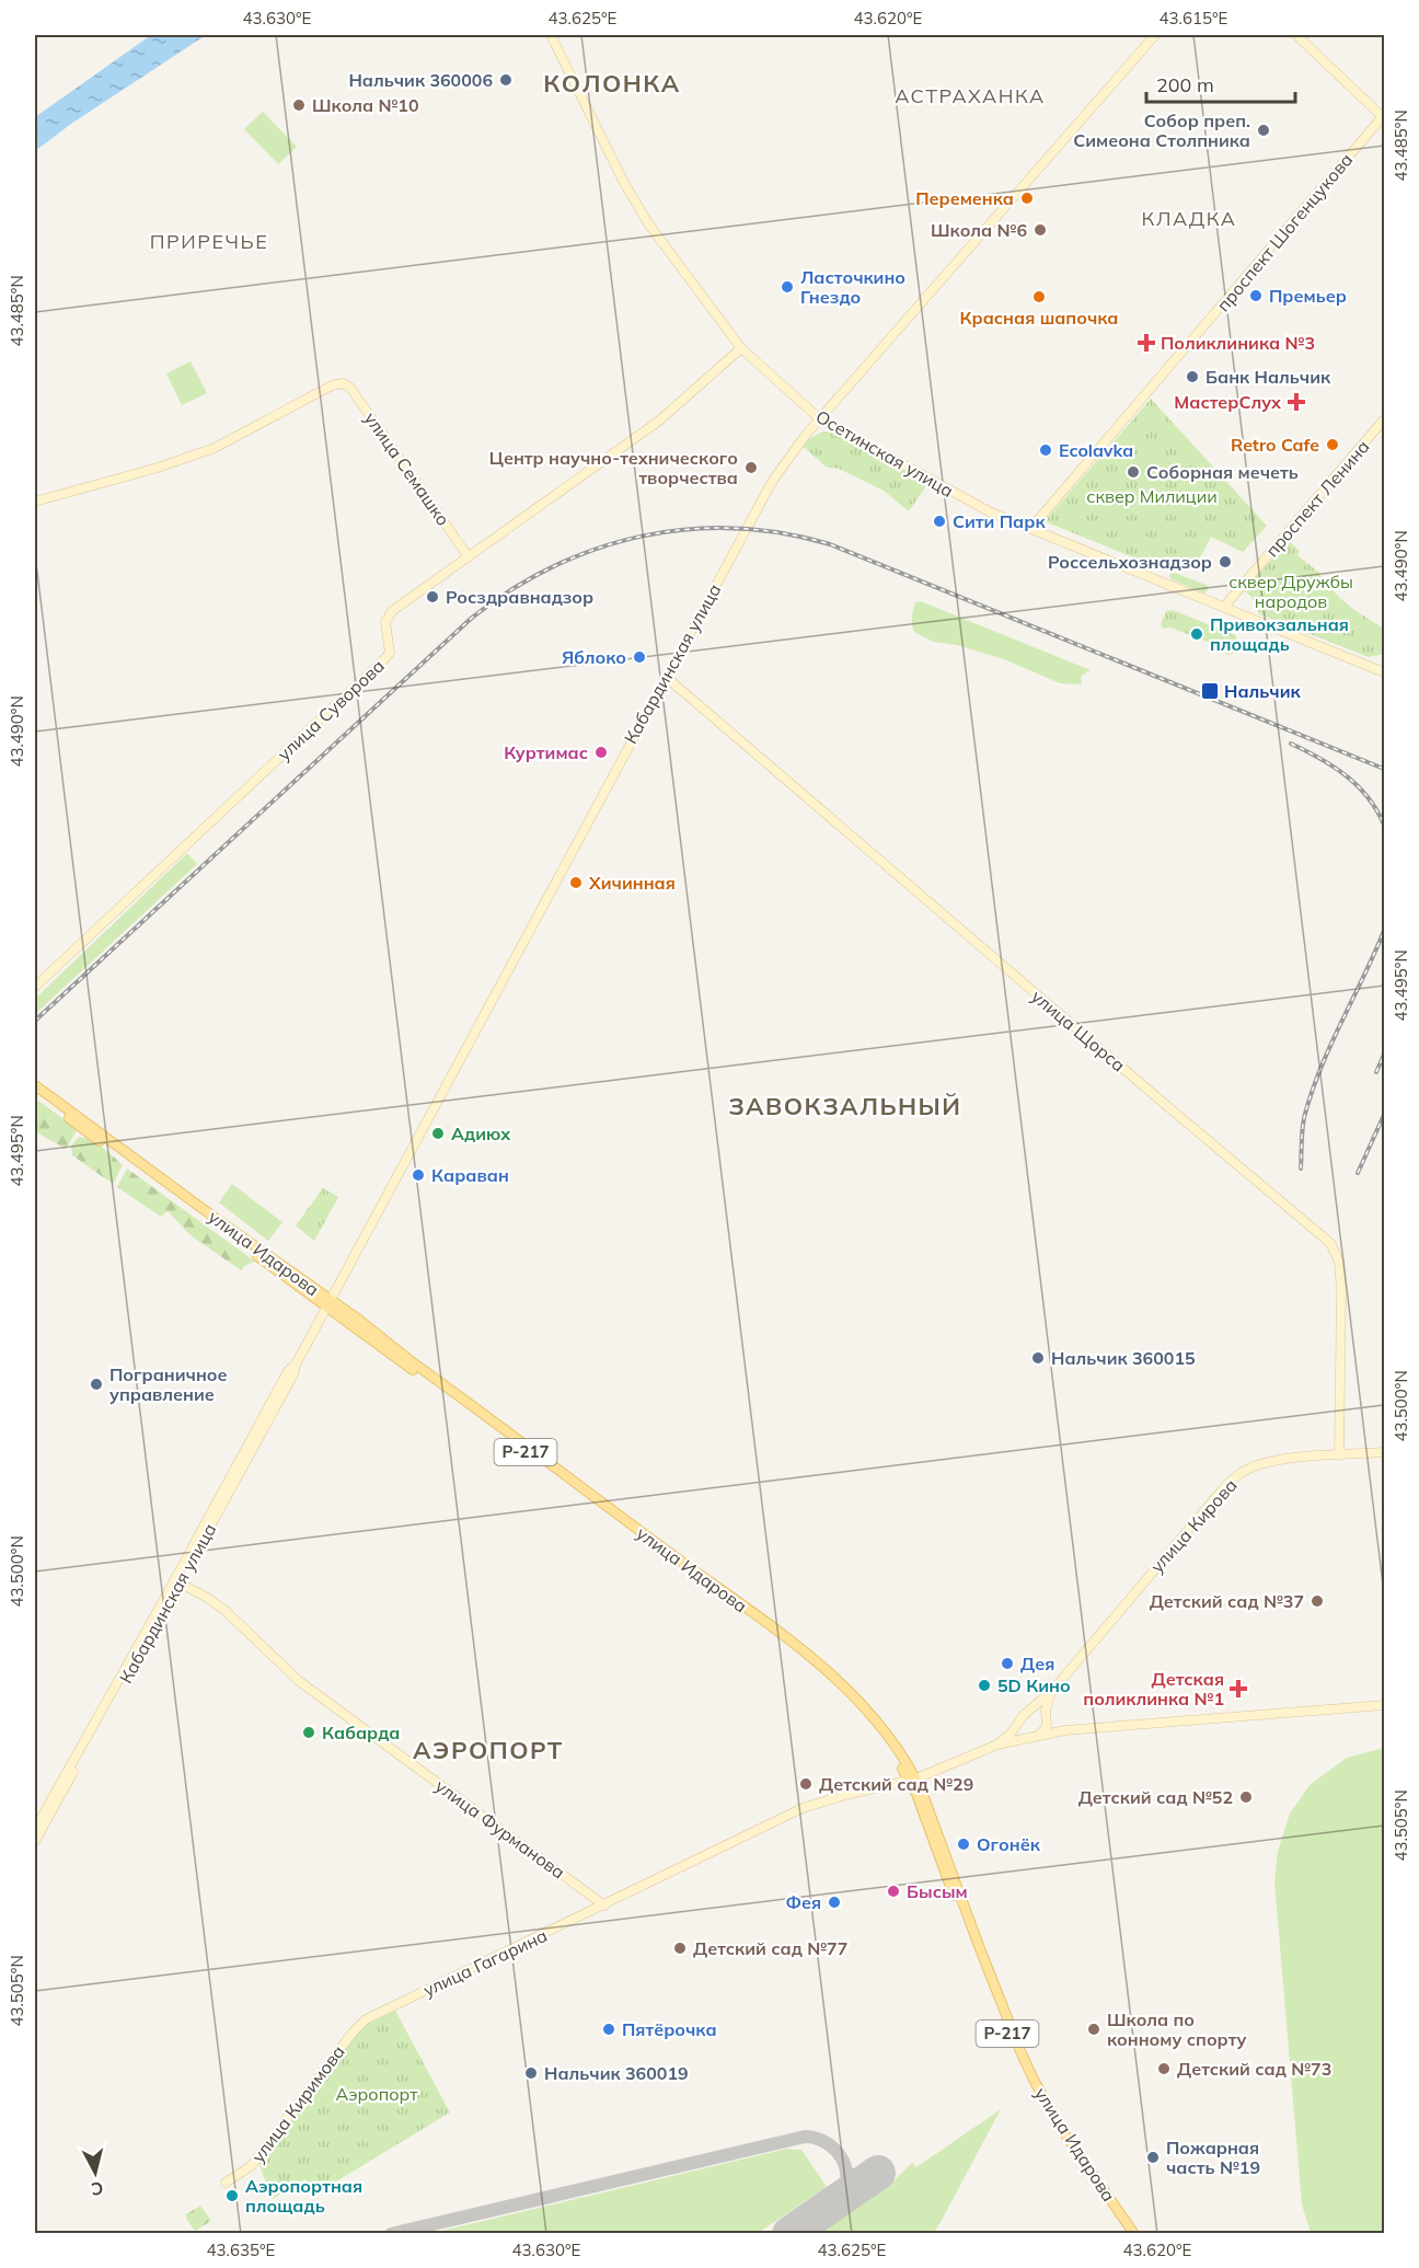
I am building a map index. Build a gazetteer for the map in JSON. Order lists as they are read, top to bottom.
{
  "streets": {
    "main road": [
      "проспект Шогенцукова",
      "Осетинская улица",
      "улица Семашко",
      "проспект Ленина",
      "Кабардинская улица",
      "улица Суворова",
      "улица Щорса",
      "улица Идарова",
      "Р-217",
      "улица Кирова",
      "улица Фурманова",
      "улица Гагарина",
      "улица Киримова"
    ]
  },
  "crossings": [
    ["проспект Шогенцукова", "Осетинская улица"],
    ["Осетинская улица", "проспект Ленина"],
    ["Осетинская улица", "Кабардинская улица"],
    ["Осетинская улица", "улица Суворова"],
    ["улица Семашко", "улица Суворова"],
    ["Кабардинская улица", "улица Щорса"],
    ["Кабардинская улица", "улица Идарова"],
    ["Кабардинская улица", "улица Фурманова"],
    ["улица Щорса", "улица Кирова"],
    ["улица Идарова", "улица Гагарина"],
    ["улица Фурманова", "улица Гагарина"],
    ["улица Гагарина", "улица Киримова"]
  ],
  "districts": [
    "КОЛОНКА",
    "АСТРАХАНКА",
    "КЛАДКА",
    "ПРИРЕЧЬЕ",
    "ЗАВОКЗАЛЬНЫЙ",
    "АЭРОПОРТ"
  ],
  "parks": ["сквер Милиции", "сквер Дружбы народов", "Аэропорт"],
  "places": {
    "other": [
      "Нальчик 360006",
      "Школа №10",
      "Собор преп. Симеона Столпника",
      "Переменка",
      "Школа №6",
      "Ласточкино Гнездо",
      "Премьер",
      "Красная шапочка",
      "Банк Нальчик",
      "Retro Cafe",
      "Ecolavka",
      "Центр научно-технического творчества",
      "Соборная мечеть",
      "Сити Парк",
      "Россельхознадзор",
      "Росздравнадзор",
      "Привокзальная площадь",
      "Яблоко",
      "Куртимас",
      "Хичинная",
      "Адиюх",
      "Караван",
      "Нальчик 360015",
      "Пограничное управление",
      "Детский сад №37",
      "Дея",
      "5D Кино",
      "Кабарда",
      "Детский сад №29",
      "Детский сад №52",
      "Огонёк",
      "Бысым",
      "Фея",
      "Детский сад №77",
      "Пятёрочка",
      "Школа по конному спорту",
      "Детский сад №73",
      "Нальчик 360019",
      "Пожарная часть №19",
      "Аэропортная площадь"
    ],
    "health": ["Поликлиника №3", "МастерСлух", "Детская поликлинка №1"],
    "transit": ["Нальчик"]
  },
  "scale_bar": "200 m",
  "north": "bottom",
  "coordinates": [
    "43.630°E",
    "43.625°E",
    "43.620°E",
    "43.615°E",
    "43.485°N",
    "43.490°N",
    "43.495°N",
    "43.500°N",
    "43.505°N",
    "43.635°E"
  ]
}
